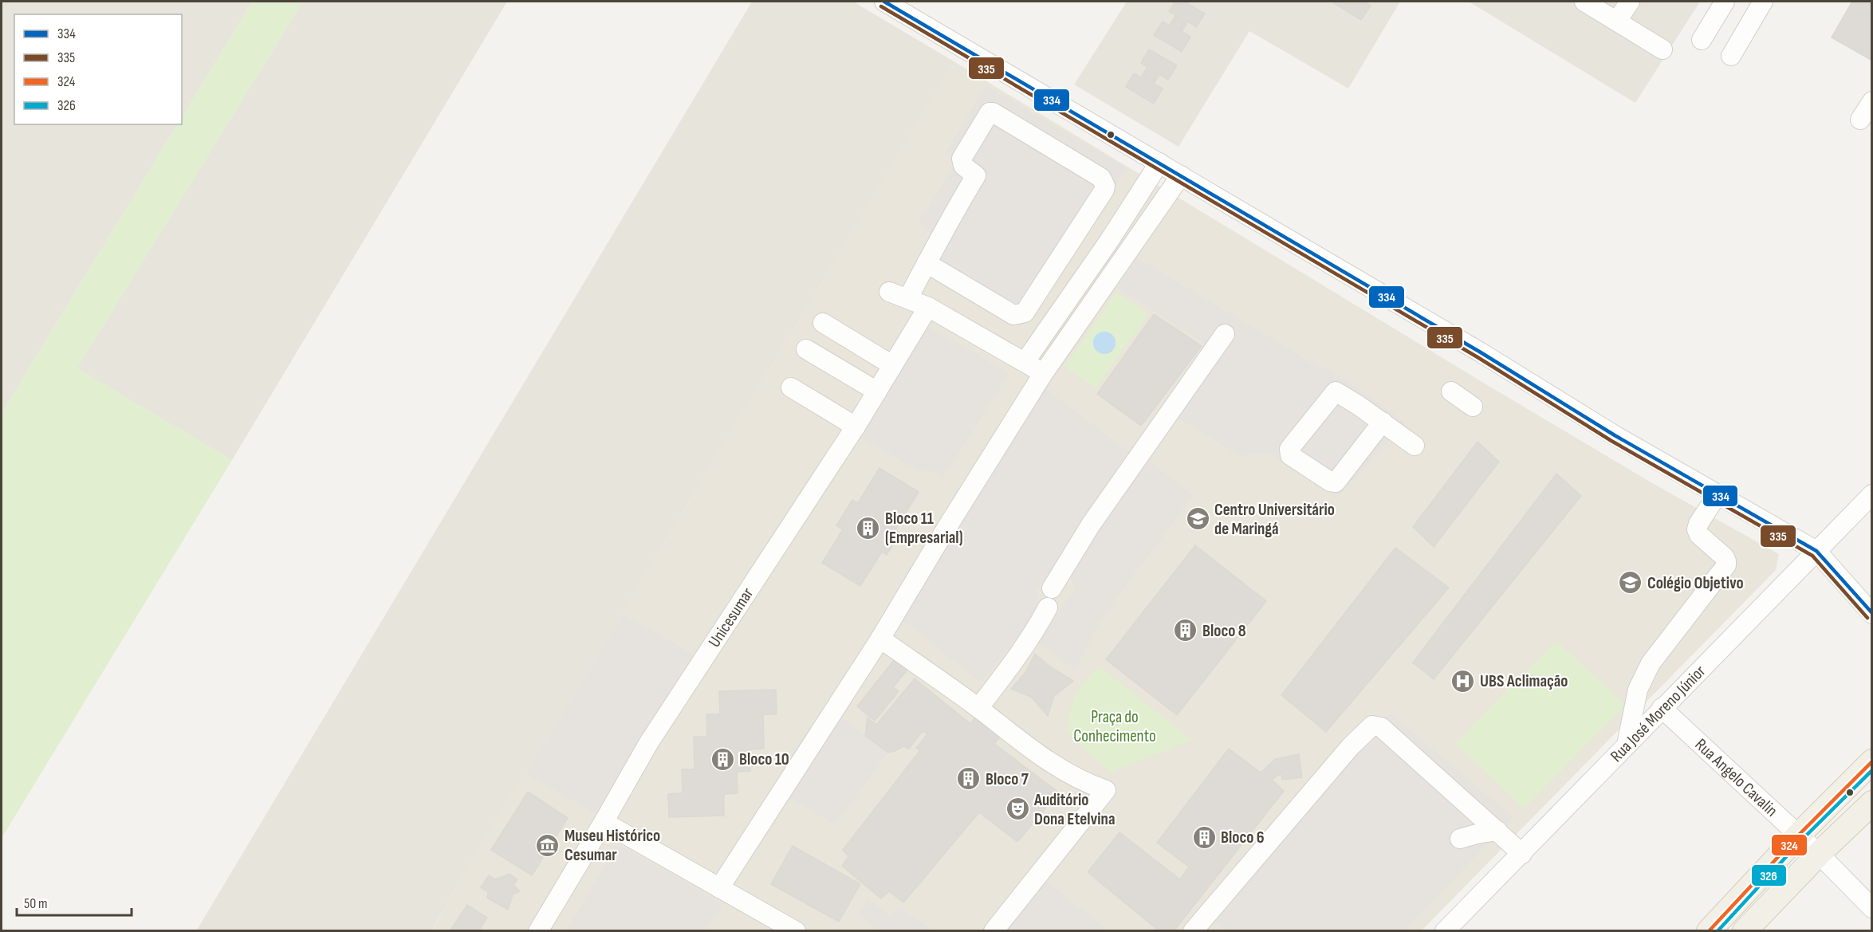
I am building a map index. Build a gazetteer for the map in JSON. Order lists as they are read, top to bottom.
{
  "streets": {
    "street": ["Unicesumar", "Rua José Moreno Júnior", "Rua Angelo Cavalin"]
  },
  "crossings": [
    ["Rua José Moreno Júnior", "Rua Angelo Cavalin"]
  ],
  "parks": ["Praça do Conhecimento"],
  "places": {
    "school or university": ["Centro Universitário de Maringá", "Colégio Objetivo"],
    "building": [
      "Bloco 11 (Empresarial)",
      "Bloco 8",
      "Bloco 10",
      "Bloco 7",
      "Bloco 6"
    ],
    "hospital": ["UBS Aclimação"],
    "theatre": ["Auditório Dona Etelvina"],
    "museum": ["Museu Histórico Cesumar"]
  },
  "lines": [
    "transit line 334",
    "transit line 335",
    "transit line 324",
    "transit line 326"
  ],
  "legend": [
    "334",
    "335",
    "324",
    "326"
  ],
  "scale_bar": "50 m"
}
